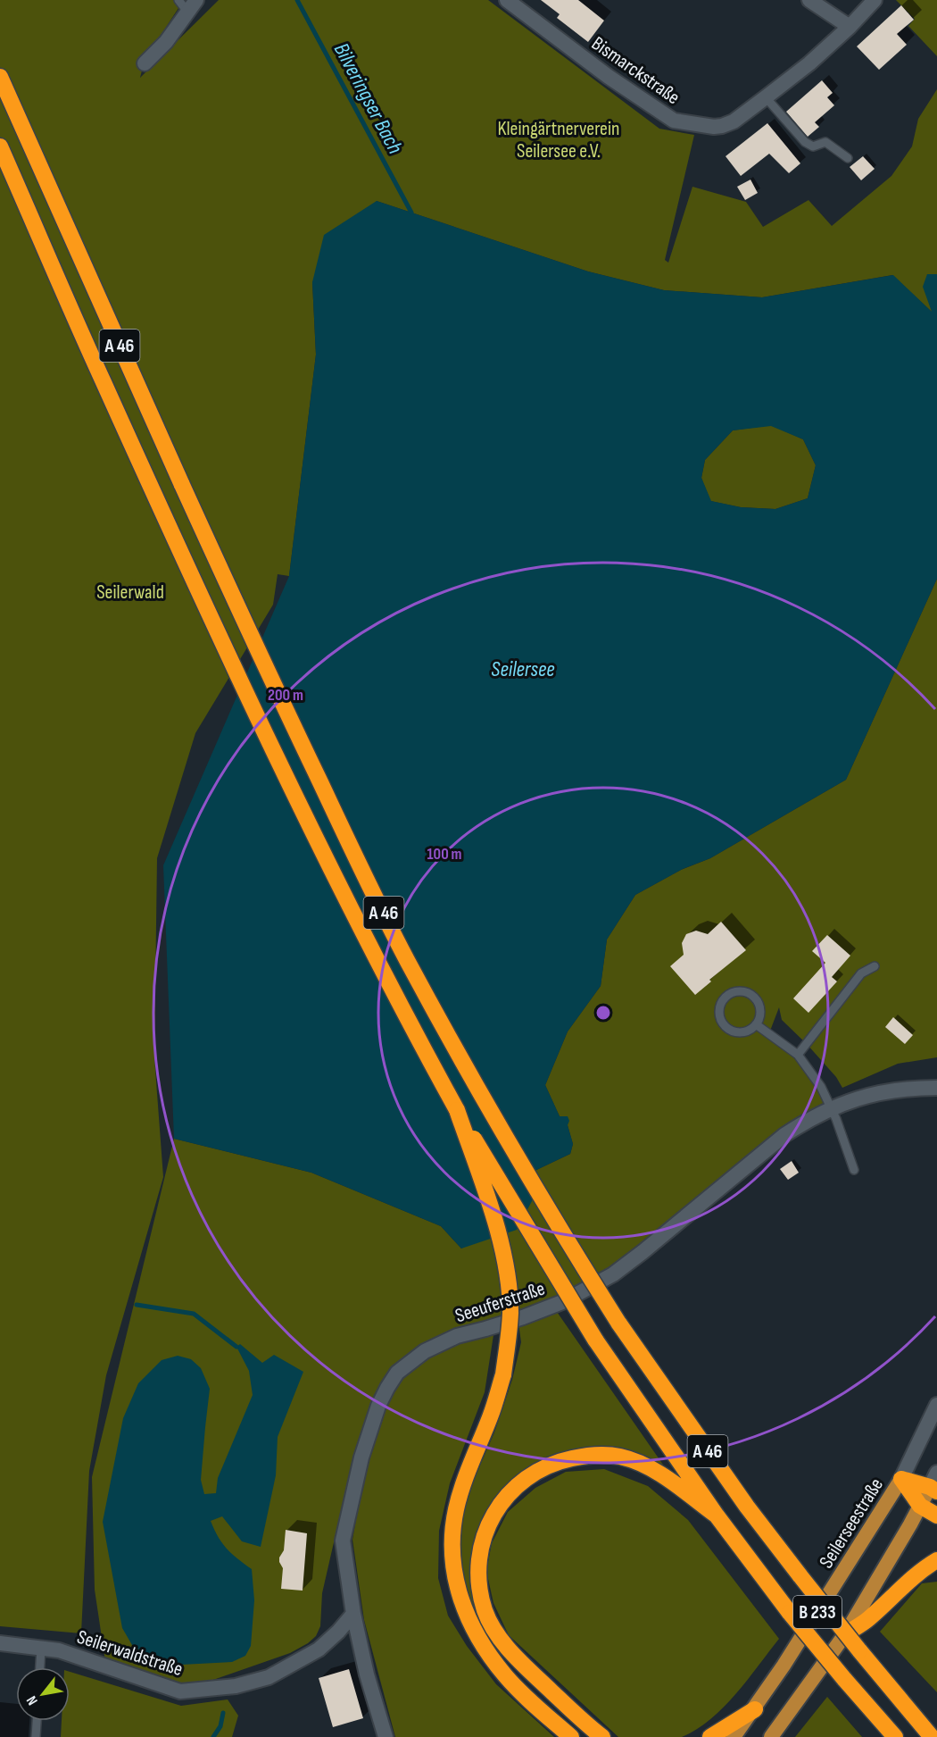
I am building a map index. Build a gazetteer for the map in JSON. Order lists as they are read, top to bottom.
{
  "streets": {
    "highway": ["A 46"],
    "main road": ["Seilerseestraße", "B 233"],
    "street": ["Bismarckstraße", "Seeuferstraße", "Seilerwaldstraße"]
  },
  "crossings": [
    ["Seeuferstraße", "Seilerwaldstraße"]
  ],
  "water": ["Bilveringser Bach", "Seilersee"],
  "parks": ["Kleingärtnerverein Seilersee e.V.", "Seilerwald"],
  "north": "bottom left",
  "rings": ["200 m", "100 m"]
}
